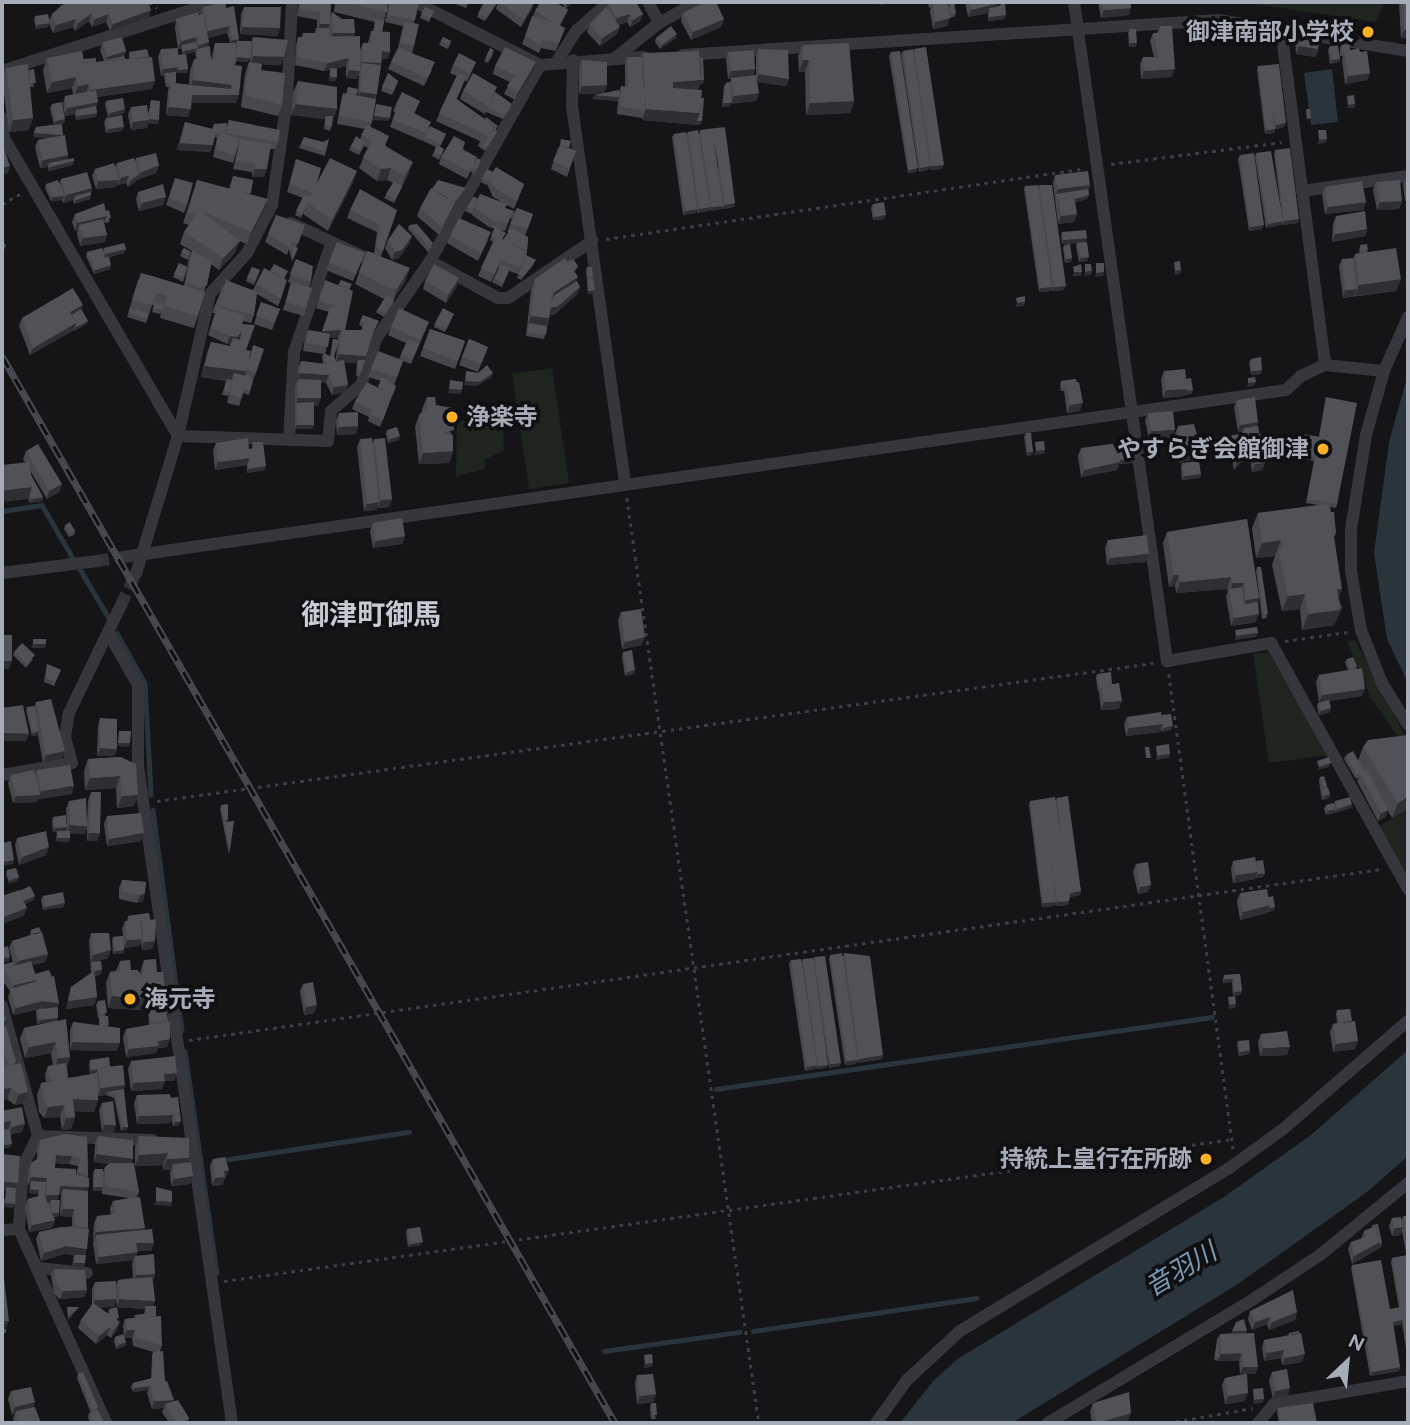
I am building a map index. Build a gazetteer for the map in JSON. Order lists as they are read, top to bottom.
{
  "districts": ["御津町御馬"],
  "water": ["音羽川"],
  "places": [
    "御津南部小学校",
    "浄楽寺",
    "やすらぎ会館御津",
    "海元寺",
    "持統上皇行在所跡"
  ],
  "north": "top right"
}
